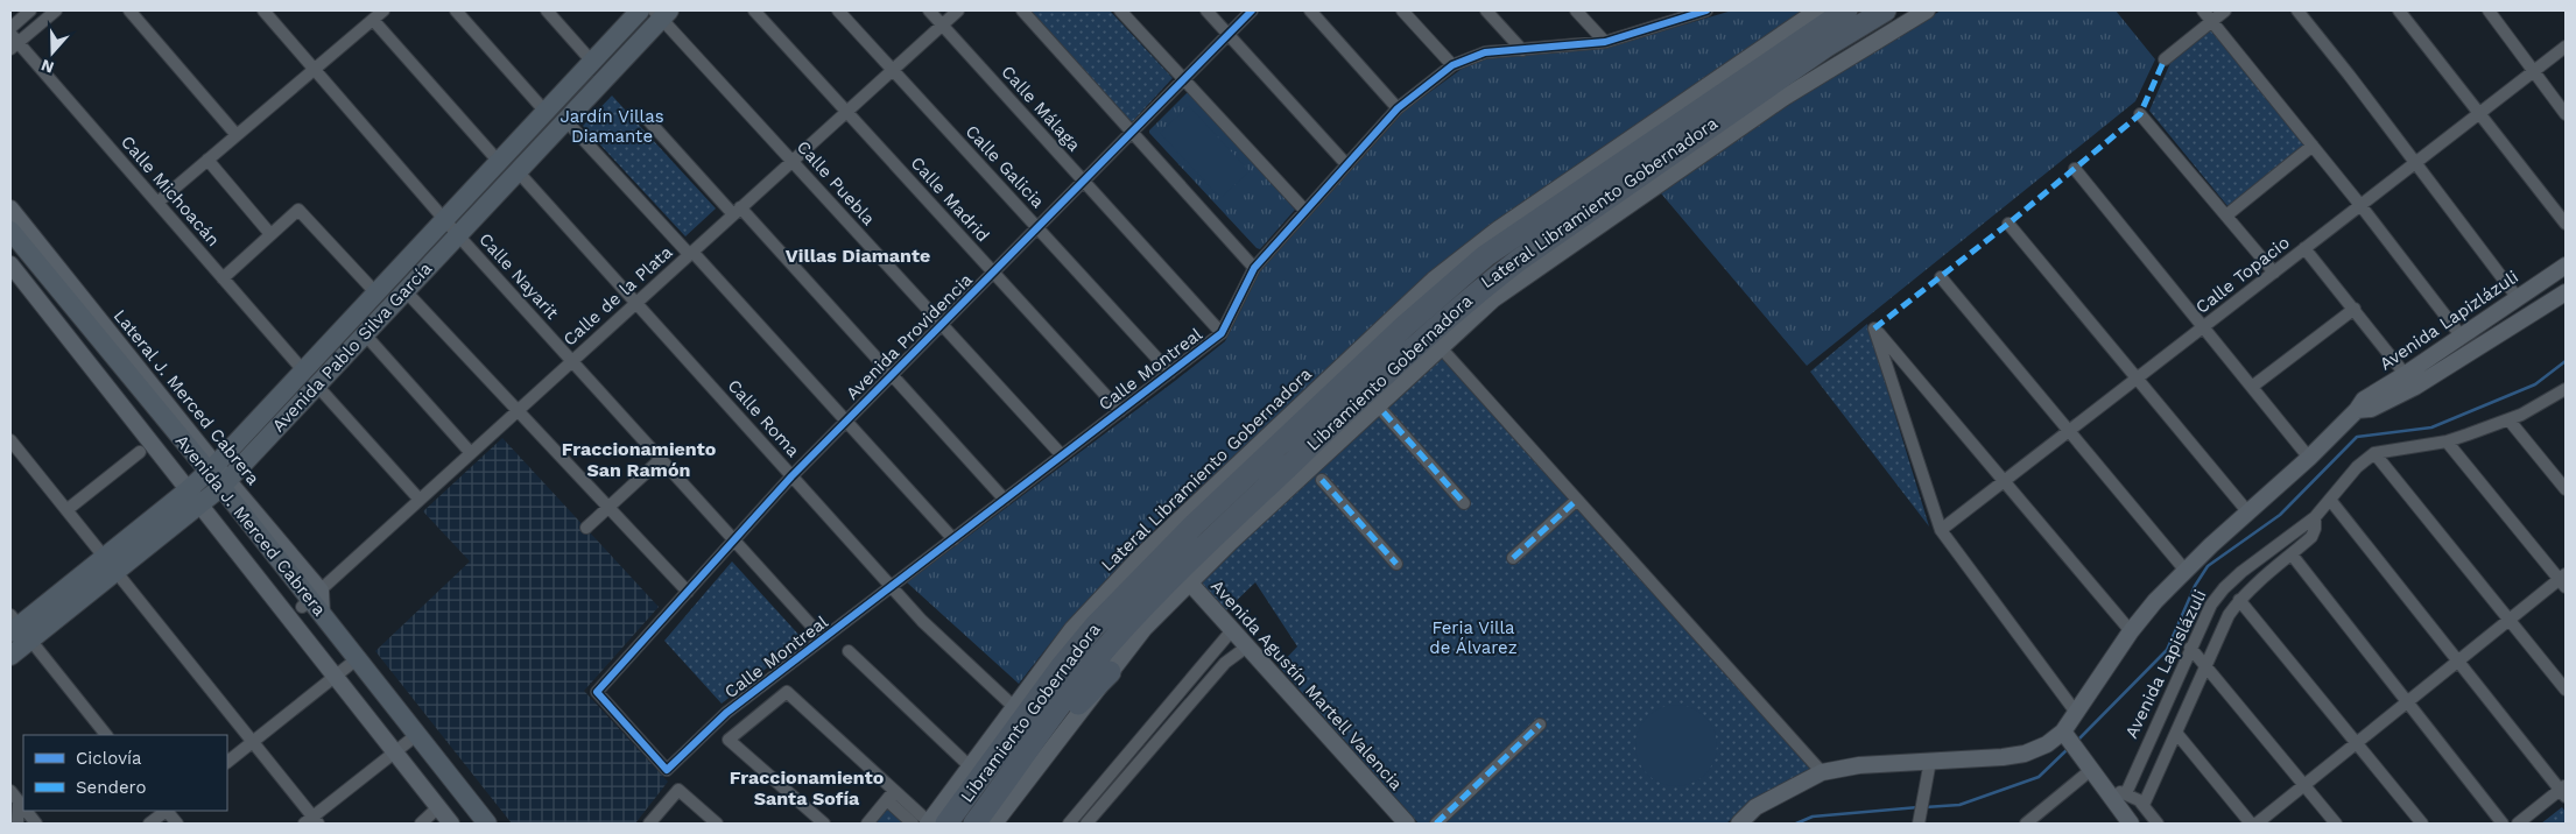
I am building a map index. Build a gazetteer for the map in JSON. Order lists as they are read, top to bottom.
{
  "streets": {
    "highway": ["Libramiento Gobernadora"],
    "main road": ["Avenida Pablo Silva García", "Avenida J. Merced Cabrera"],
    "street": [
      "Calle Málaga",
      "Calle Galicia",
      "Calle Puebla",
      "Calle Michoacán",
      "Calle Madrid",
      "Lateral Libramiento Gobernadora",
      "Calle Topacio",
      "Calle Nayarit",
      "Calle de la Plata",
      "Avenida Lapizlázuli",
      "Avenida Providencia",
      "Calle Montreal",
      "Lateral J. Merced Cabrera",
      "Calle Roma",
      "Avenida Lapislázuli",
      "Avenida Agustín Martell Valencia"
    ]
  },
  "crossings": [
    ["Calle Málaga", "Calle de la Plata"],
    ["Calle Málaga", "Avenida Providencia"],
    ["Calle Málaga", "Calle Montreal"],
    ["Calle Galicia", "Calle de la Plata"],
    ["Calle Galicia", "Avenida Providencia"],
    ["Calle Galicia", "Calle Montreal"],
    ["Calle Puebla", "Calle de la Plata"],
    ["Calle Puebla", "Avenida Providencia"],
    ["Calle Puebla", "Avenida Pablo Silva García"],
    ["Calle Puebla", "Calle Montreal"],
    ["Calle Michoacán", "Avenida Pablo Silva García"],
    ["Calle Madrid", "Calle de la Plata"],
    ["Calle Madrid", "Avenida Providencia"],
    ["Calle Madrid", "Calle Montreal"],
    ["Lateral Libramiento Gobernadora", "Libramiento Gobernadora"],
    ["Lateral Libramiento Gobernadora", "Calle Roma"],
    ["Calle Nayarit", "Calle de la Plata"],
    ["Calle Nayarit", "Avenida Providencia"],
    ["Calle Nayarit", "Avenida Pablo Silva García"],
    ["Calle Nayarit", "Calle Montreal"],
    ["Calle de la Plata", "Calle Roma"],
    ["Calle de la Plata", "Avenida J. Merced Cabrera"],
    ["Avenida Providencia", "Calle Montreal"],
    ["Avenida Providencia", "Calle Roma"],
    ["Avenida Pablo Silva García", "Lateral J. Merced Cabrera"],
    ["Avenida Pablo Silva García", "Calle Roma"],
    ["Avenida Pablo Silva García", "Avenida J. Merced Cabrera"],
    ["Calle Montreal", "Calle Roma"],
    ["Libramiento Gobernadora", "Avenida Agustín Martell Valencia"],
    ["Lateral J. Merced Cabrera", "Avenida J. Merced Cabrera"]
  ],
  "districts": ["Villas Diamante", "Fraccionamiento San Ramón", "Fraccionamiento Santa Sofía"],
  "parks": ["Jardín Villas Diamante", "Feria Villa de Álvarez"],
  "legend": ["Ciclovía", "Sendero"],
  "north": "bottom"
}
